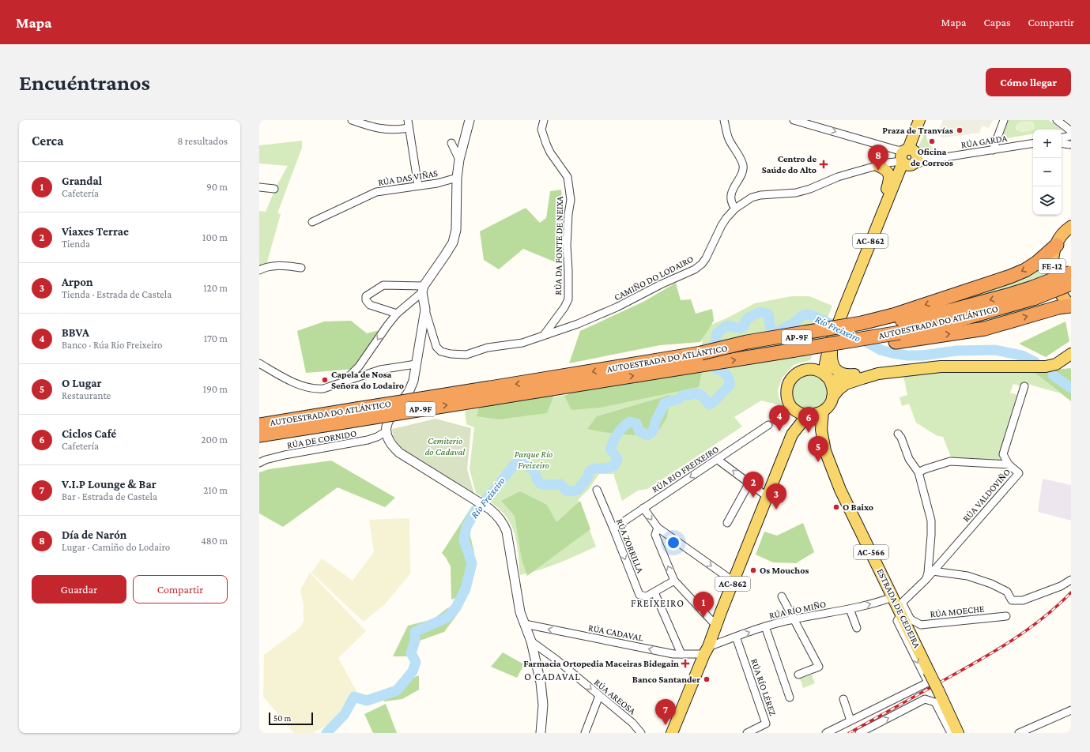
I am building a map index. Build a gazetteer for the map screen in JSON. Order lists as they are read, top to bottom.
{
  "streets": {
    "highway": ["FE-12", "AUTOESTRADA DO ATLÁNTICO", "AP-9F"],
    "main road": ["AC-862", "AC-566", "ESTRADA DE CEDEIRA"],
    "street": [
      "RÚA GARDA",
      "RÚA DAS VIÑAS",
      "RÚA DA FONTE DE NEIXA",
      "CAMIÑO DO LODAIRO",
      "RÚA DE CORNIDO",
      "RÚA RIO FREIXEIRO",
      "RÚA VALDOVIÑO",
      "RÚA ZORRILLA",
      "RÚA RÍO MIÑO",
      "RÚA MOECHE",
      "RÚA CADAVAL",
      "RÚA RÍO LÉREZ",
      "RÚA AREOSA"
    ]
  },
  "crossings": [
    ["RÚA GARDA", "AC-862"],
    ["RÚA GARDA", "CAMIÑO DO LODAIRO"],
    ["AC-862", "CAMIÑO DO LODAIRO"],
    ["AC-862", "AC-566"],
    ["AC-862", "ESTRADA DE CEDEIRA"],
    ["AC-862", "RÚA RÍO MIÑO"],
    ["AC-862", "RÚA CADAVAL"],
    ["RÚA DA FONTE DE NEIXA", "CAMIÑO DO LODAIRO"],
    ["RÚA RIO FREIXEIRO", "RÚA ZORRILLA"],
    ["RÚA VALDOVIÑO", "ESTRADA DE CEDEIRA"],
    ["RÚA VALDOVIÑO", "RÚA RÍO MIÑO"],
    ["RÚA VALDOVIÑO", "RÚA MOECHE"],
    ["AC-566", "ESTRADA DE CEDEIRA"],
    ["ESTRADA DE CEDEIRA", "RÚA RÍO MIÑO"],
    ["ESTRADA DE CEDEIRA", "RÚA MOECHE"],
    ["RÚA RÍO MIÑO", "RÚA MOECHE"],
    ["RÚA RÍO MIÑO", "RÚA CADAVAL"],
    ["RÚA RÍO MIÑO", "RÚA RÍO LÉREZ"]
  ],
  "one_way": [
    "RÚA RIO FREIXEIRO",
    "RÚA RÍO MIÑO",
    "RÚA CADAVAL",
    "RÚA AREOSA"
  ],
  "districts": ["FREIXEIRO", "O CADAVAL"],
  "water": ["Río Freixeiro"],
  "parks": ["Cemiterio do Cadaval", "Parque Río Freixeiro"],
  "places": {
    "other": [
      "Praza de Tranvías",
      "Oficina de Correos",
      "Capela de Nosa Señora do Lodairo",
      "O Baixo",
      "Os Mouchos",
      "Banco Santander"
    ],
    "health": ["Centro de Saúde do Alto", "Farmacia Ortopedia Maceiras Bidegain"]
  },
  "scale_bar": "50 m",
  "page": {
    "header": "Mapa",
    "nav": ["Mapa", "Capas", "Compartir"],
    "buttons": [
      "Cómo llegar",
      ["Guardar", "Compartir"]
    ],
    "title": "Encuéntranos",
    "heading": ["Cerca", "8 resultados"],
    "map_buttons": ["+", "−"],
    "pins": [
      "8",
      "4",
      "6",
      "5",
      "2",
      "3",
      "1",
      "7"
    ],
    "list": [
      {
        "mark": "1",
        "name": "Grandal",
        "note": "Cafetería",
        "value": "90 m"
      },
      {
        "mark": "2",
        "name": "Viaxes Terrae",
        "note": "Tienda",
        "value": "100 m"
      },
      {
        "mark": "3",
        "name": "Arpon",
        "note": "Tienda · Estrada de Castela",
        "value": "120 m"
      },
      {
        "mark": "4",
        "name": "BBVA",
        "note": "Banco · Rúa Rio Freixeiro",
        "value": "170 m"
      },
      {
        "mark": "5",
        "name": "O Lugar",
        "note": "Restaurante",
        "value": "190 m"
      },
      {
        "mark": "6",
        "name": "Ciclos Café",
        "note": "Cafetería",
        "value": "200 m"
      },
      {
        "mark": "7",
        "name": "V.I.P Lounge & Bar",
        "note": "Bar · Estrada de Castela",
        "value": "210 m"
      },
      {
        "mark": "8",
        "name": "Día de Narón",
        "note": "Lugar · Camiño do Lodairo",
        "value": "480 m"
      }
    ],
    "scale": "50 m"
  }
}
